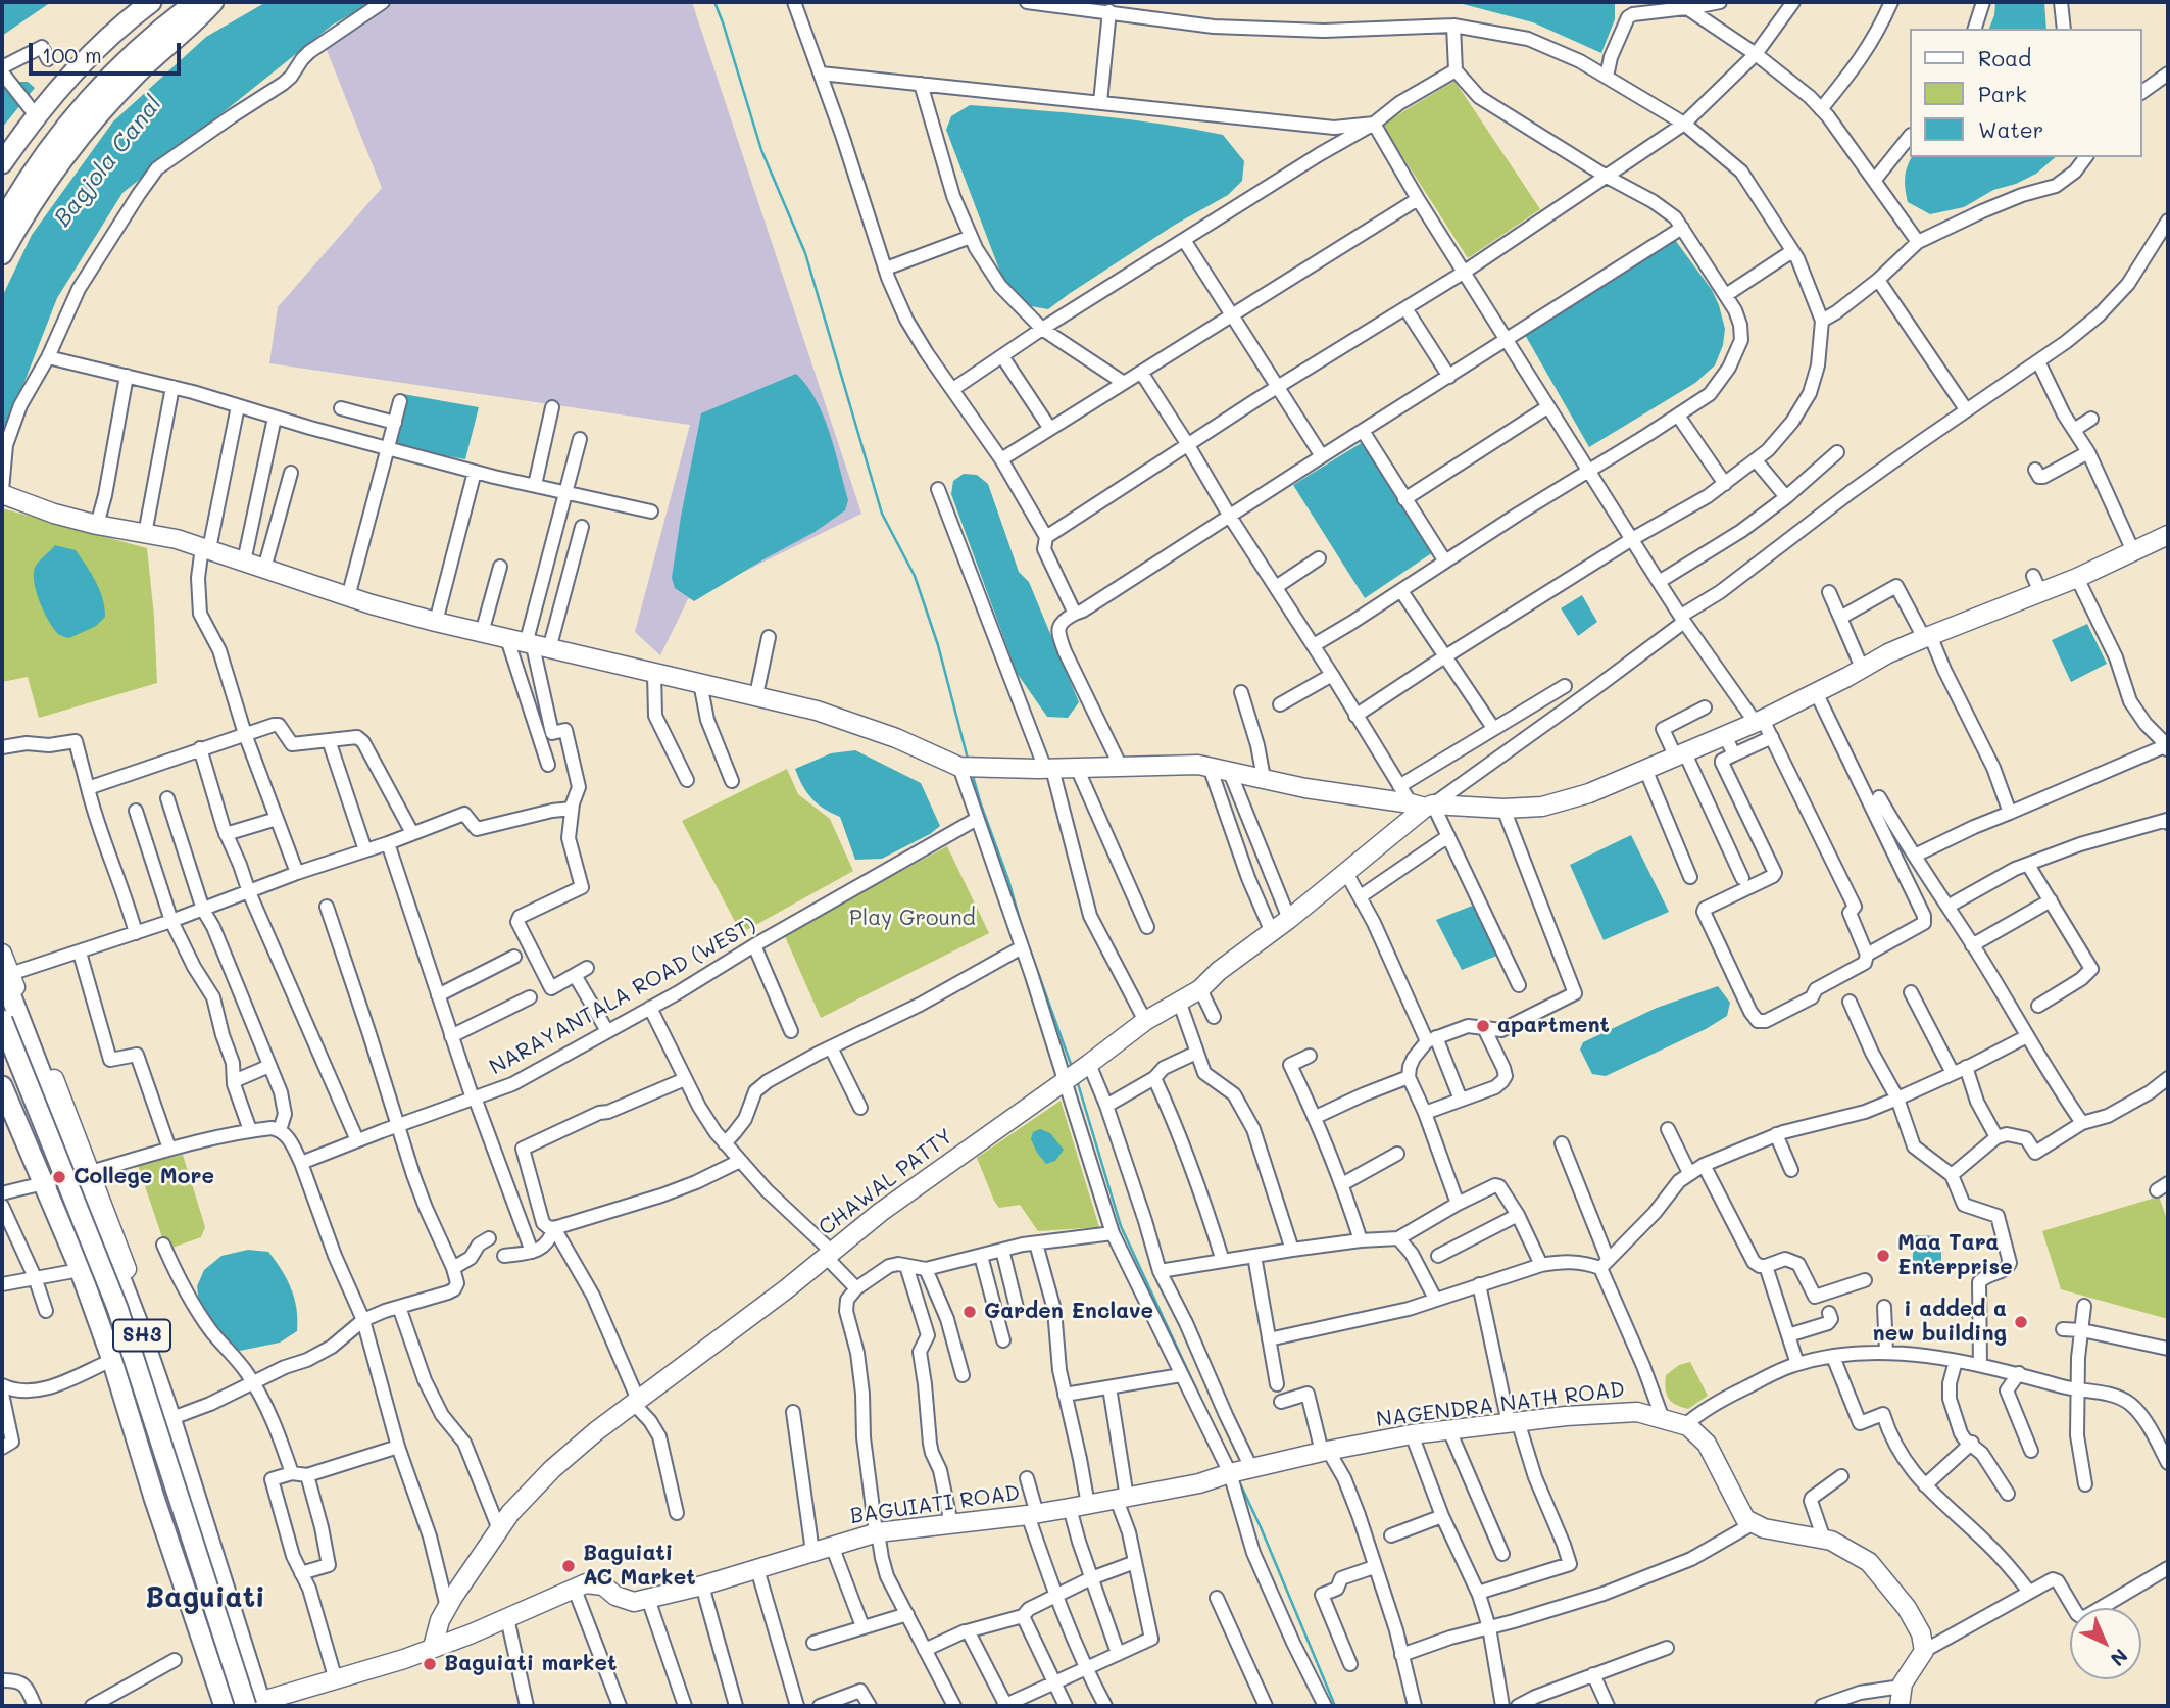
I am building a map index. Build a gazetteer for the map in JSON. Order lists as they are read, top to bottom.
{
  "streets": {
    "main road": ["SH3"],
    "street": [
      "NARAYANTALA ROAD (WEST)",
      "CHAWAL PATTY",
      "NAGENDRA NATH ROAD",
      "BAGUIATI ROAD"
    ]
  },
  "crossings": [
    ["CHAWAL PATTY", "BAGUIATI ROAD"],
    ["SH3", "BAGUIATI ROAD"],
    ["NAGENDRA NATH ROAD", "BAGUIATI ROAD"]
  ],
  "districts": ["Baguiati"],
  "water": ["Bagjola Canal"],
  "parks": ["Play Ground"],
  "places": [
    "apartment",
    "College More",
    "Maa Tara Enterprise",
    "Garden Enclave",
    "i added a new building",
    "Baguiati AC Market",
    "Baguiati market"
  ],
  "legend": ["Road", "Park", "Water"],
  "scale_bar": "100 m",
  "north": "bottom right"
}
